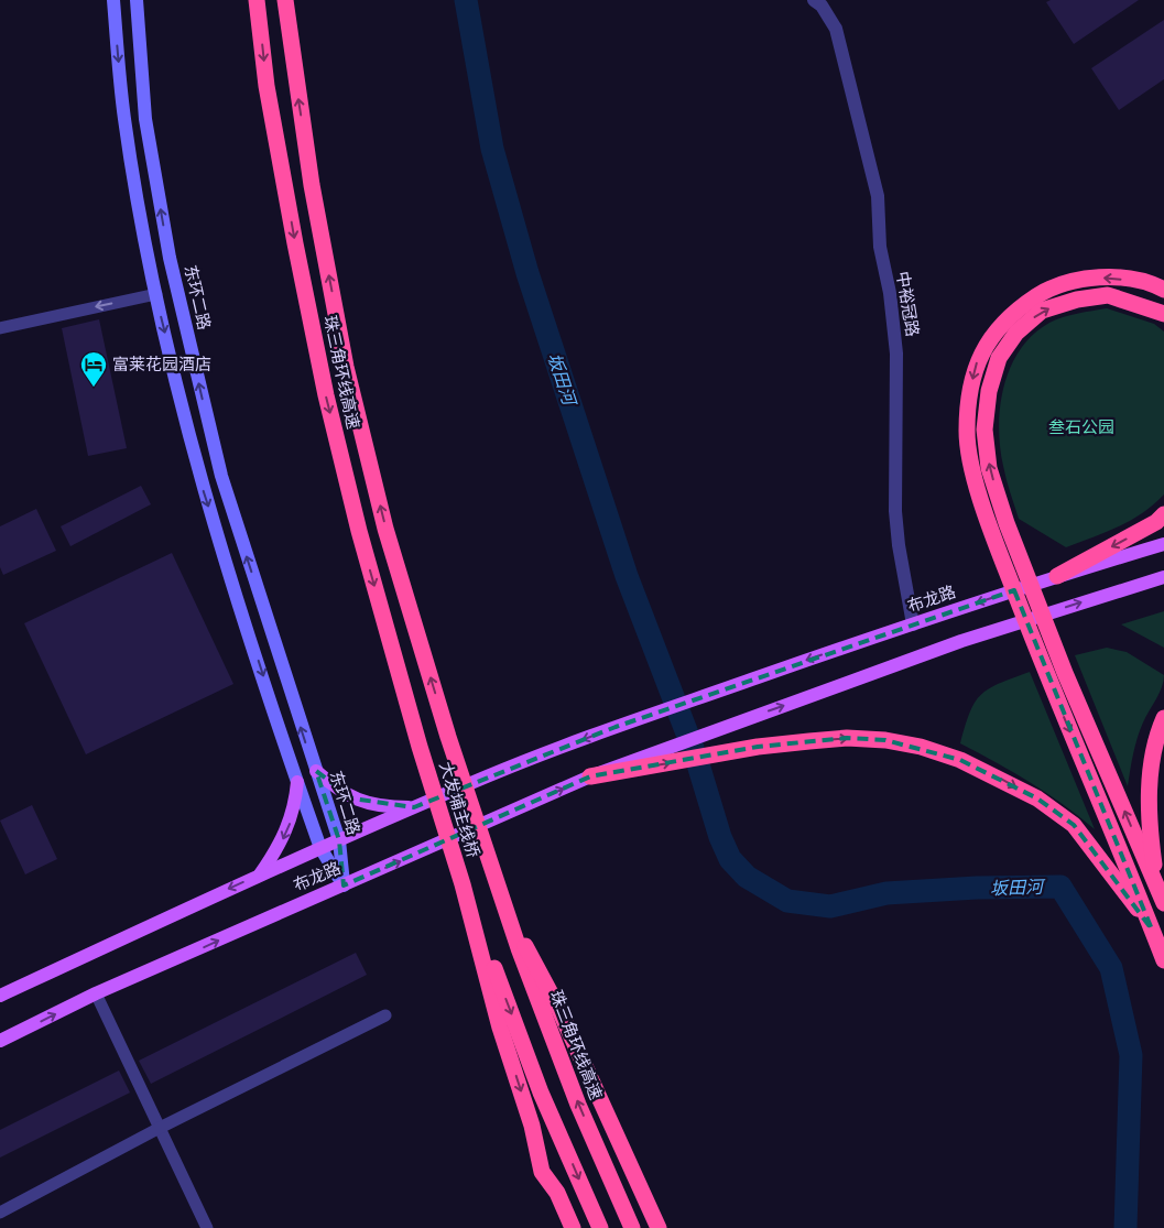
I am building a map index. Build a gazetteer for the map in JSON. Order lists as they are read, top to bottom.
{
  "streets": {
    "highway": ["珠三角环线高速", "大发埔主线桥"],
    "main road": ["东环二路", "布龙路"],
    "street": ["中裕冠路"]
  },
  "crossings": [
    ["东环二路", "布龙路"],
    ["中裕冠路", "布龙路"],
    ["珠三角环线高速", "大发埔主线桥"]
  ],
  "water": ["坂田河"],
  "parks": ["叁石公园"],
  "places": {
    "hotel": ["富莱花园酒店"]
  }
}
